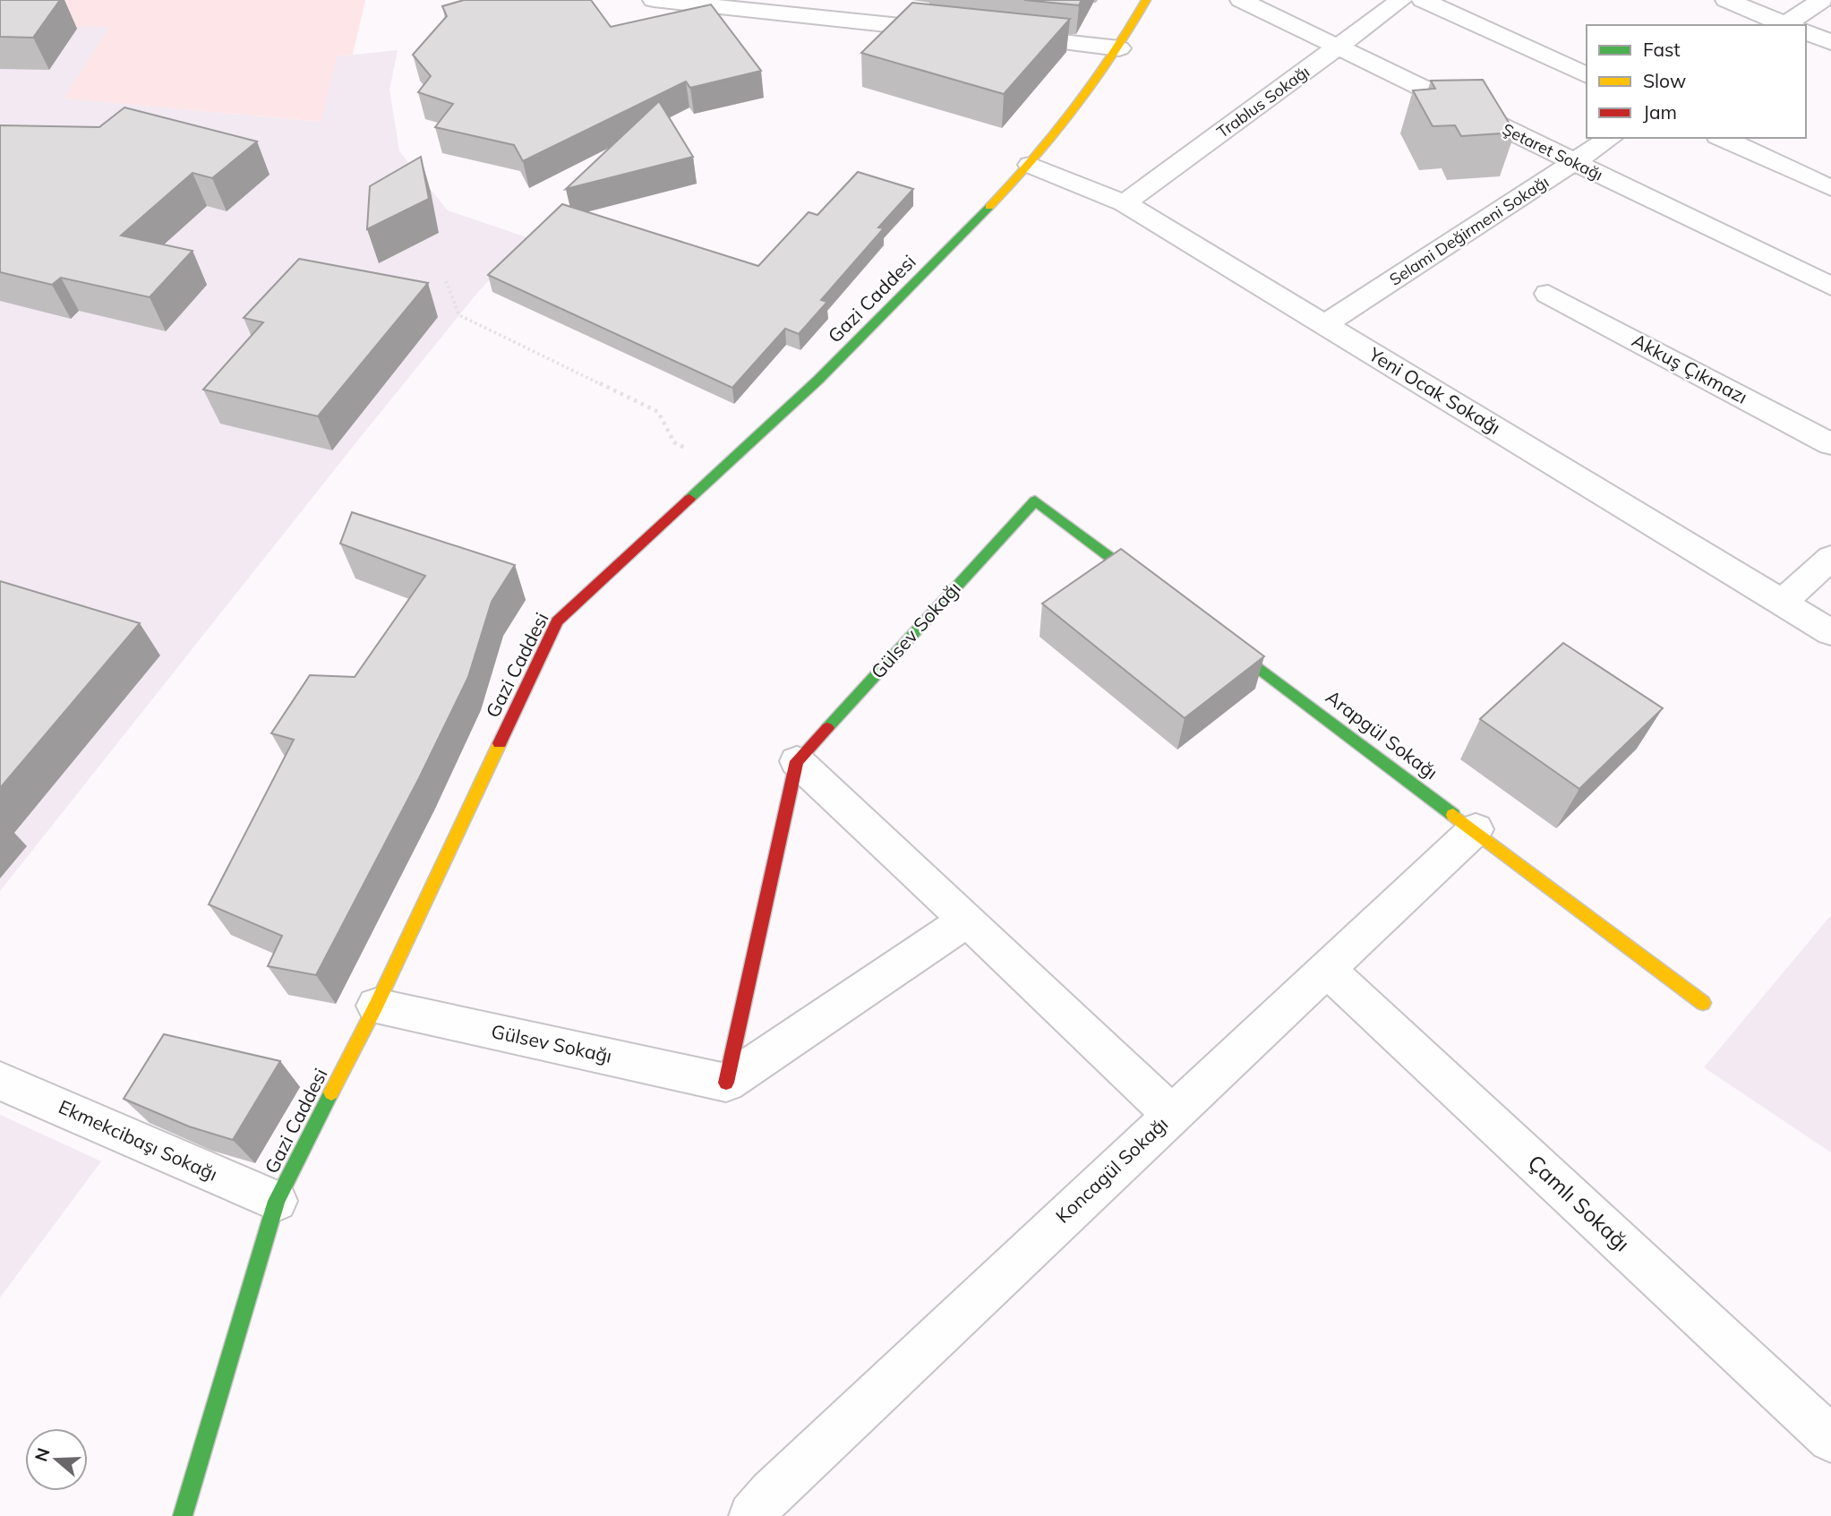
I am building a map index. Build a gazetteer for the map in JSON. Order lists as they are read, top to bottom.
{
  "streets": {
    "street": [
      "Trablus Sokağı",
      "Şetaret Sokağı",
      "Selami Değirmeni Sokağı",
      "Gazi Caddesi",
      "Akkuş Çıkmazı",
      "Yeni Ocak Sokağı",
      "Gülsev Sokağı",
      "Arapgül Sokağı",
      "Ekmekcibaşı Sokağı",
      "Koncagül Sokağı",
      "Çamlı Sokağı"
    ]
  },
  "crossings": [
    ["Trablus Sokağı", "Şetaret Sokağı"],
    ["Trablus Sokağı", "Yeni Ocak Sokağı"],
    ["Şetaret Sokağı", "Selami Değirmeni Sokağı"],
    ["Selami Değirmeni Sokağı", "Yeni Ocak Sokağı"],
    ["Gazi Caddesi", "Yeni Ocak Sokağı"],
    ["Gazi Caddesi", "Gülsev Sokağı"],
    ["Gazi Caddesi", "Ekmekcibaşı Sokağı"],
    ["Arapgül Sokağı", "Koncagül Sokağı"],
    ["Koncagül Sokağı", "Çamlı Sokağı"]
  ],
  "legend": ["Fast", "Slow", "Jam"],
  "north": "left"
}
